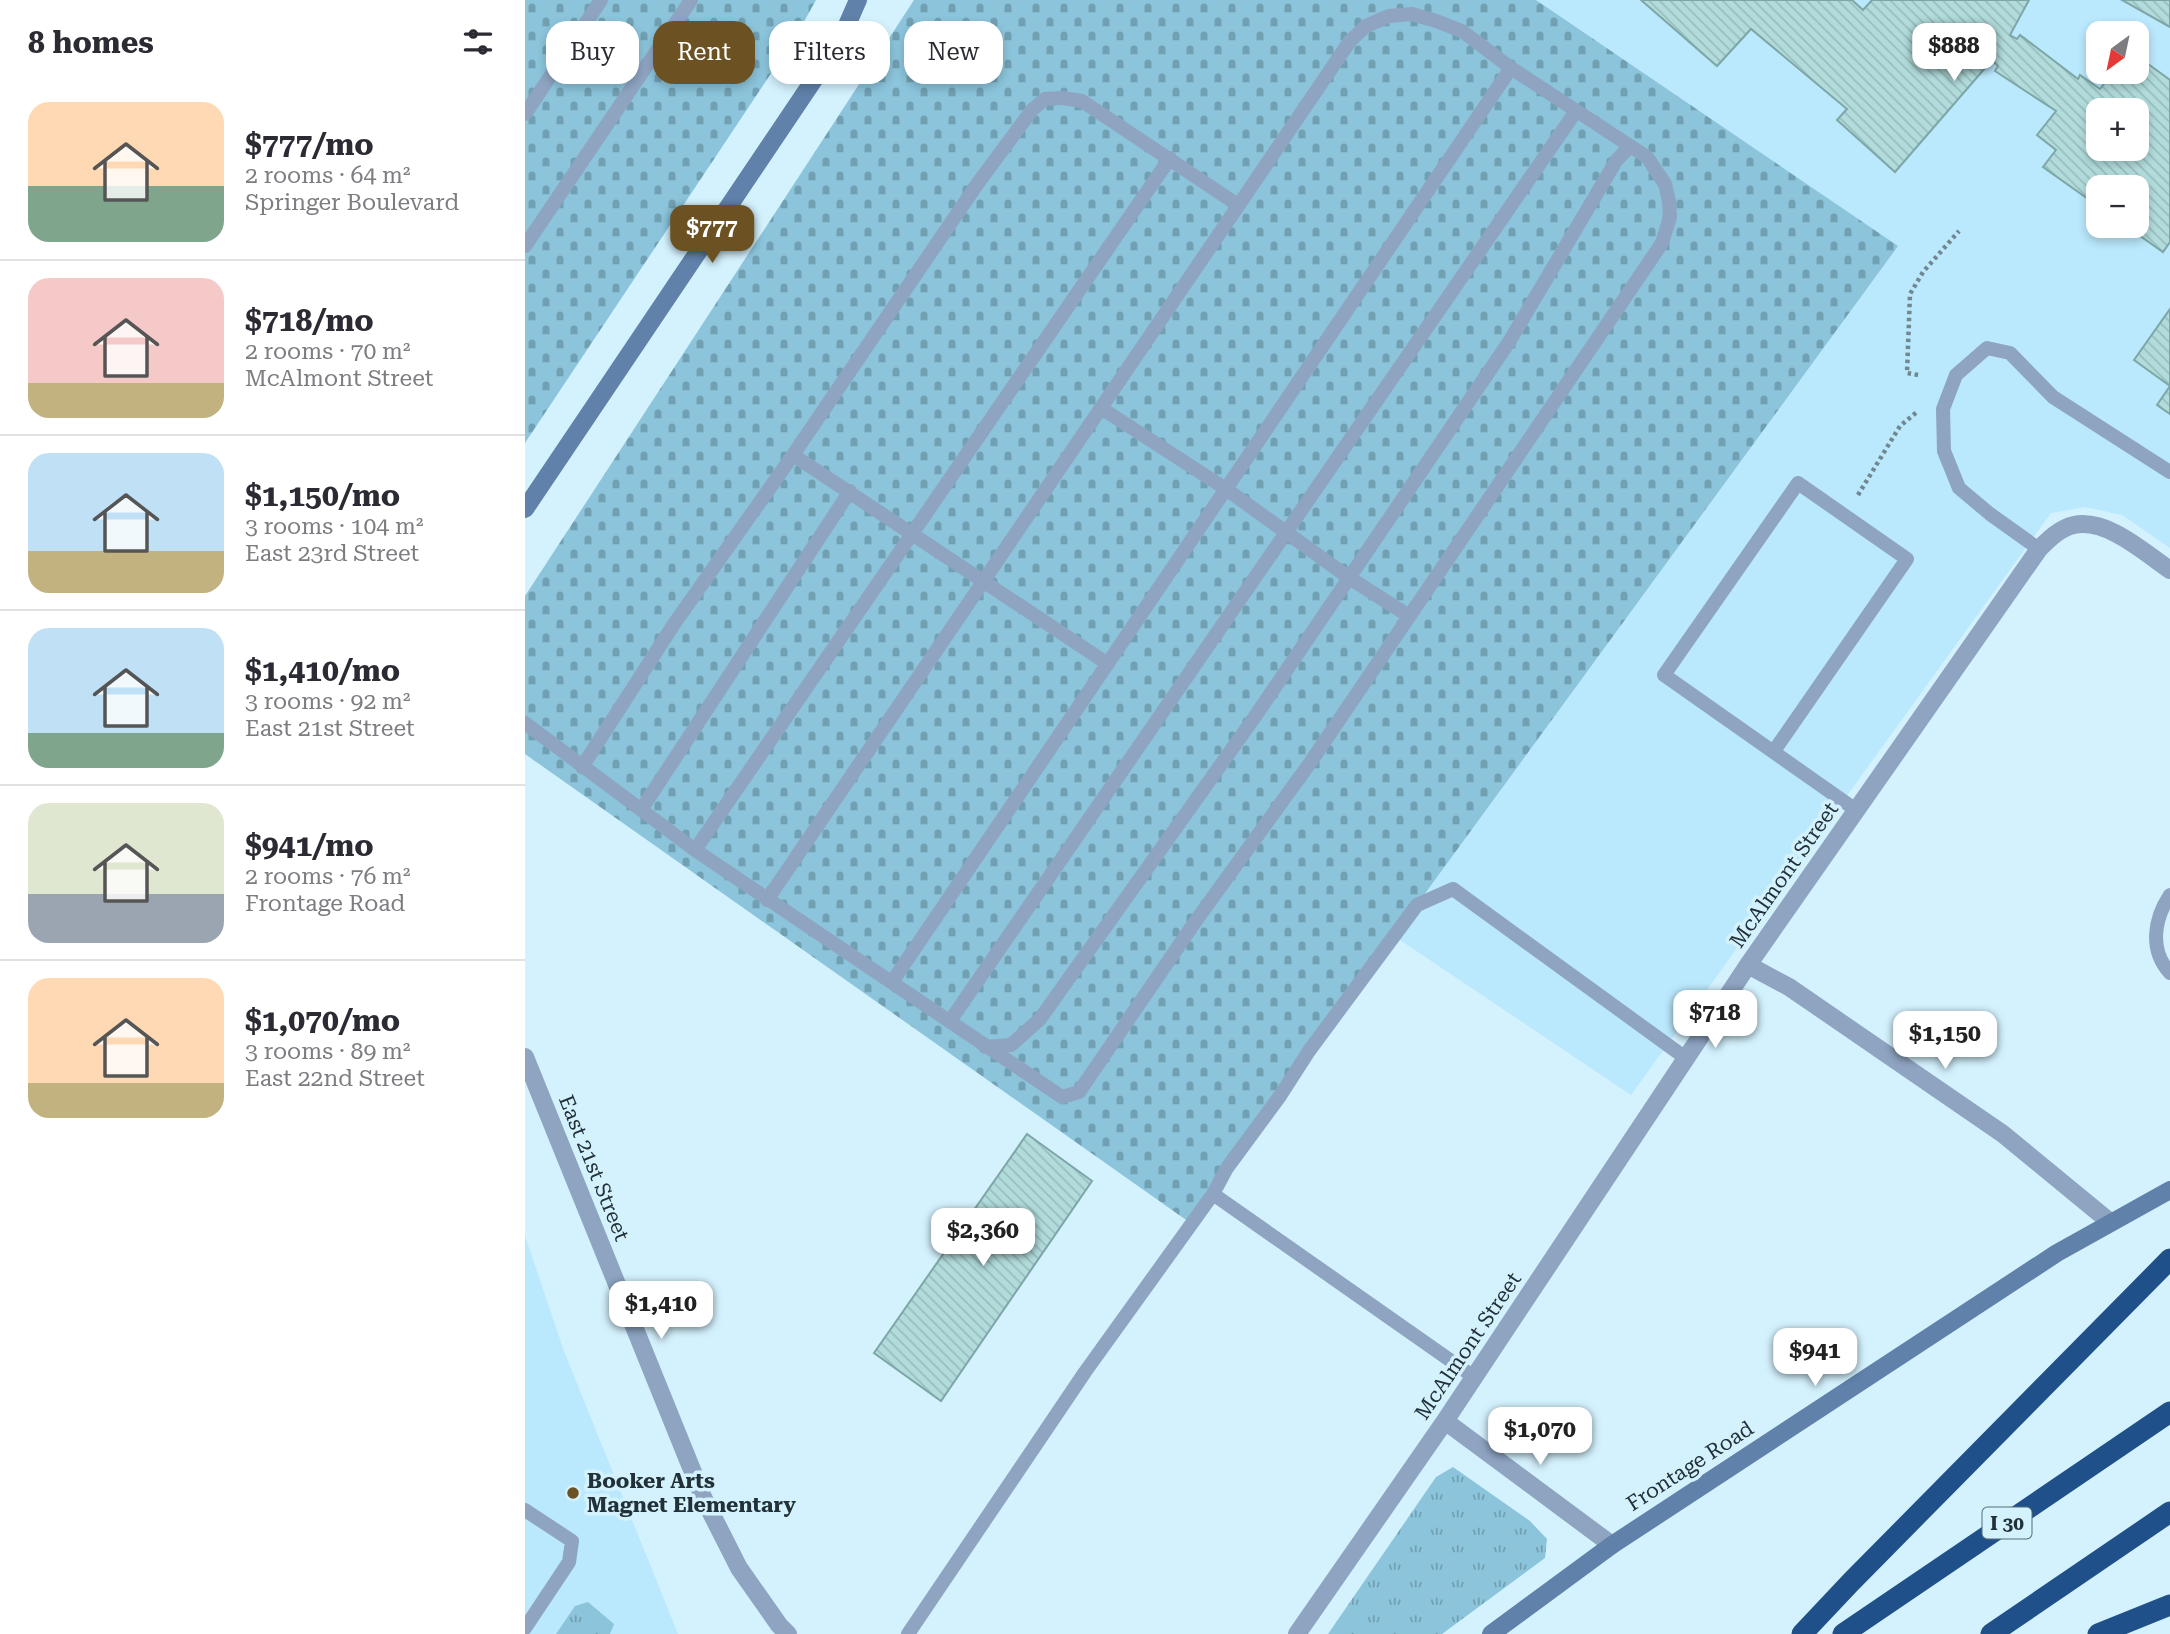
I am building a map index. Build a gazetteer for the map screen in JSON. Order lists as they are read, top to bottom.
{
  "streets": {
    "highway": ["I 30"],
    "main road": ["Frontage Road"],
    "street": ["McAlmont Street", "East 21st Street"]
  },
  "places": ["Booker Arts Magnet Elementary"],
  "north": "bottom left",
  "page": {
    "heading": "8 homes",
    "map_buttons": ["+", "−"],
    "chip": [
      "Buy",
      "Rent",
      "Filters",
      "New"
    ],
    "price": [
      "$888",
      "$777",
      "$718",
      "$1,150",
      "$2,360",
      "$1,410",
      "$941",
      "$1,070"
    ],
    "list": [
      {
        "name": "$777/mo",
        "note": "2 rooms · 64 m² · Springer Boulevard"
      },
      {
        "name": "$718/mo",
        "note": "2 rooms · 70 m² · McAlmont Street"
      },
      {
        "name": "$1,150/mo",
        "note": "3 rooms · 104 m² · East 23rd Street"
      },
      {
        "name": "$1,410/mo",
        "note": "3 rooms · 92 m² · East 21st Street"
      },
      {
        "name": "$941/mo",
        "note": "2 rooms · 76 m² · Frontage Road"
      },
      {
        "name": "$1,070/mo",
        "note": "3 rooms · 89 m² · East 22nd Street"
      }
    ]
  }
}
